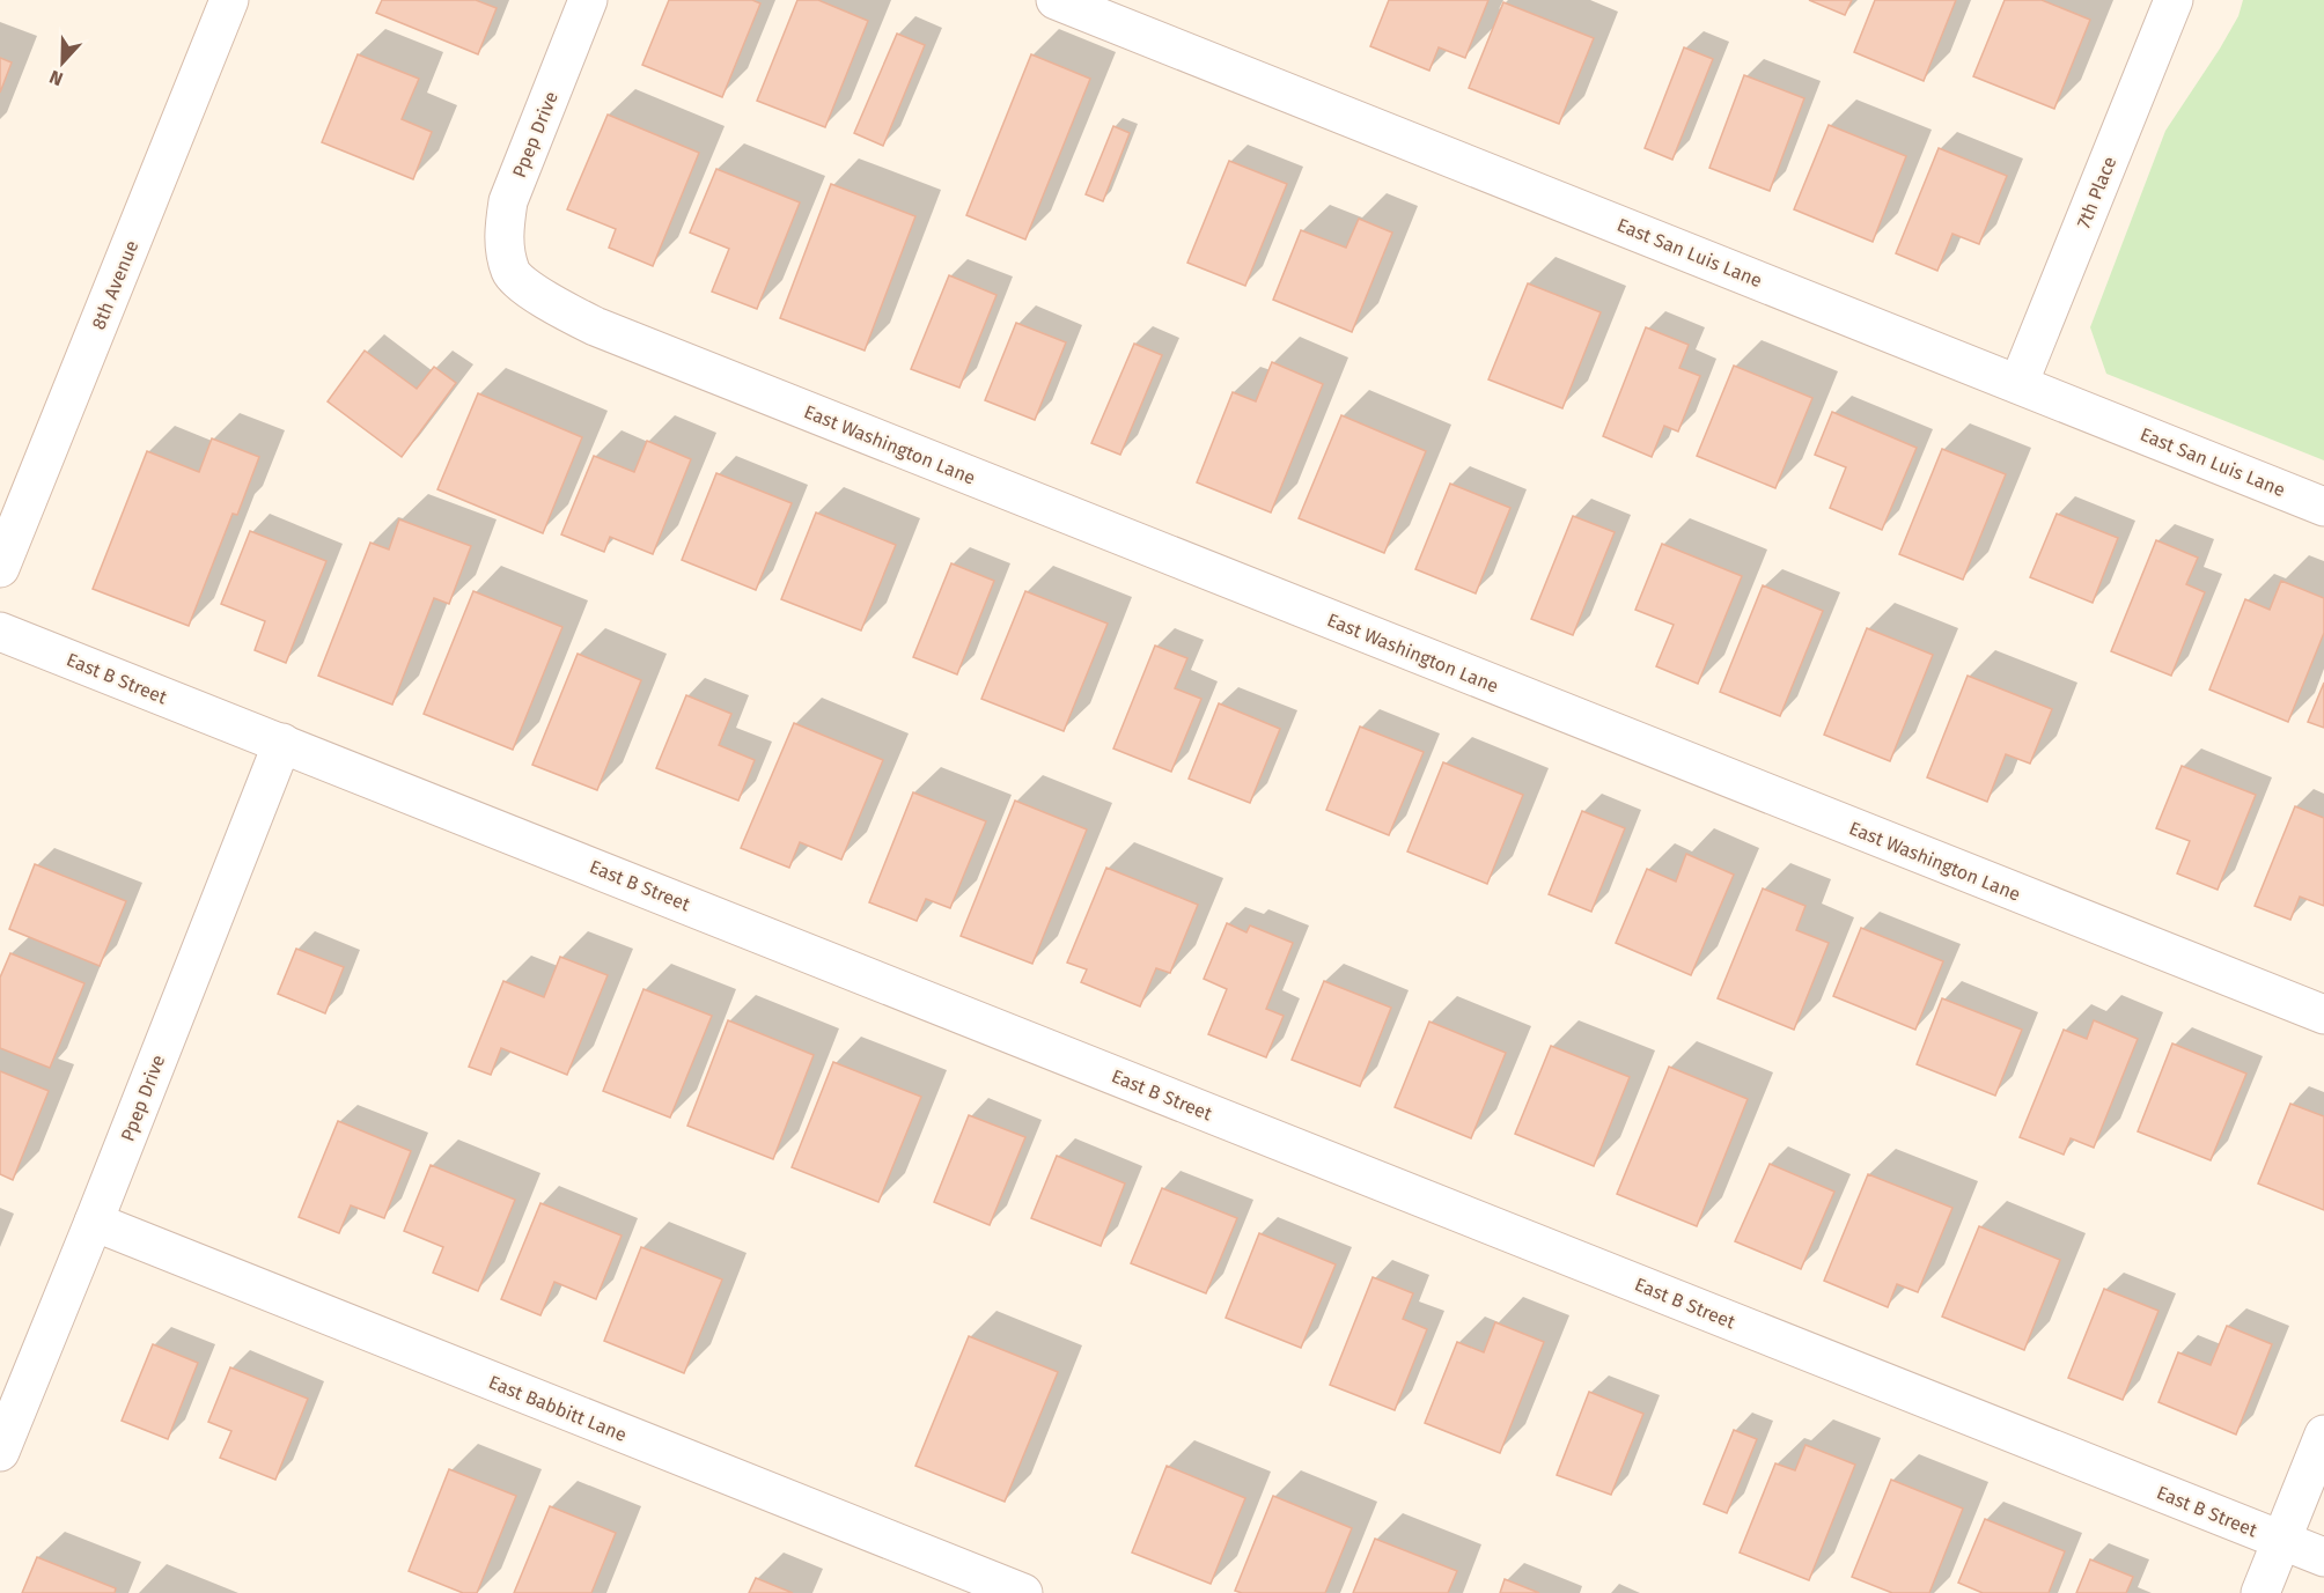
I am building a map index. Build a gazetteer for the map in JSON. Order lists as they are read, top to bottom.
{
  "streets": {
    "street": [
      "Ppep Drive",
      "7th Place",
      "East San Luis Lane",
      "8th Avenue",
      "East Washington Lane",
      "East B Street",
      "East Babbitt Lane"
    ]
  },
  "crossings": [
    ["Ppep Drive", "East Washington Lane"],
    ["Ppep Drive", "East B Street"],
    ["Ppep Drive", "East Babbitt Lane"],
    ["7th Place", "East San Luis Lane"]
  ],
  "north": "bottom"
}
